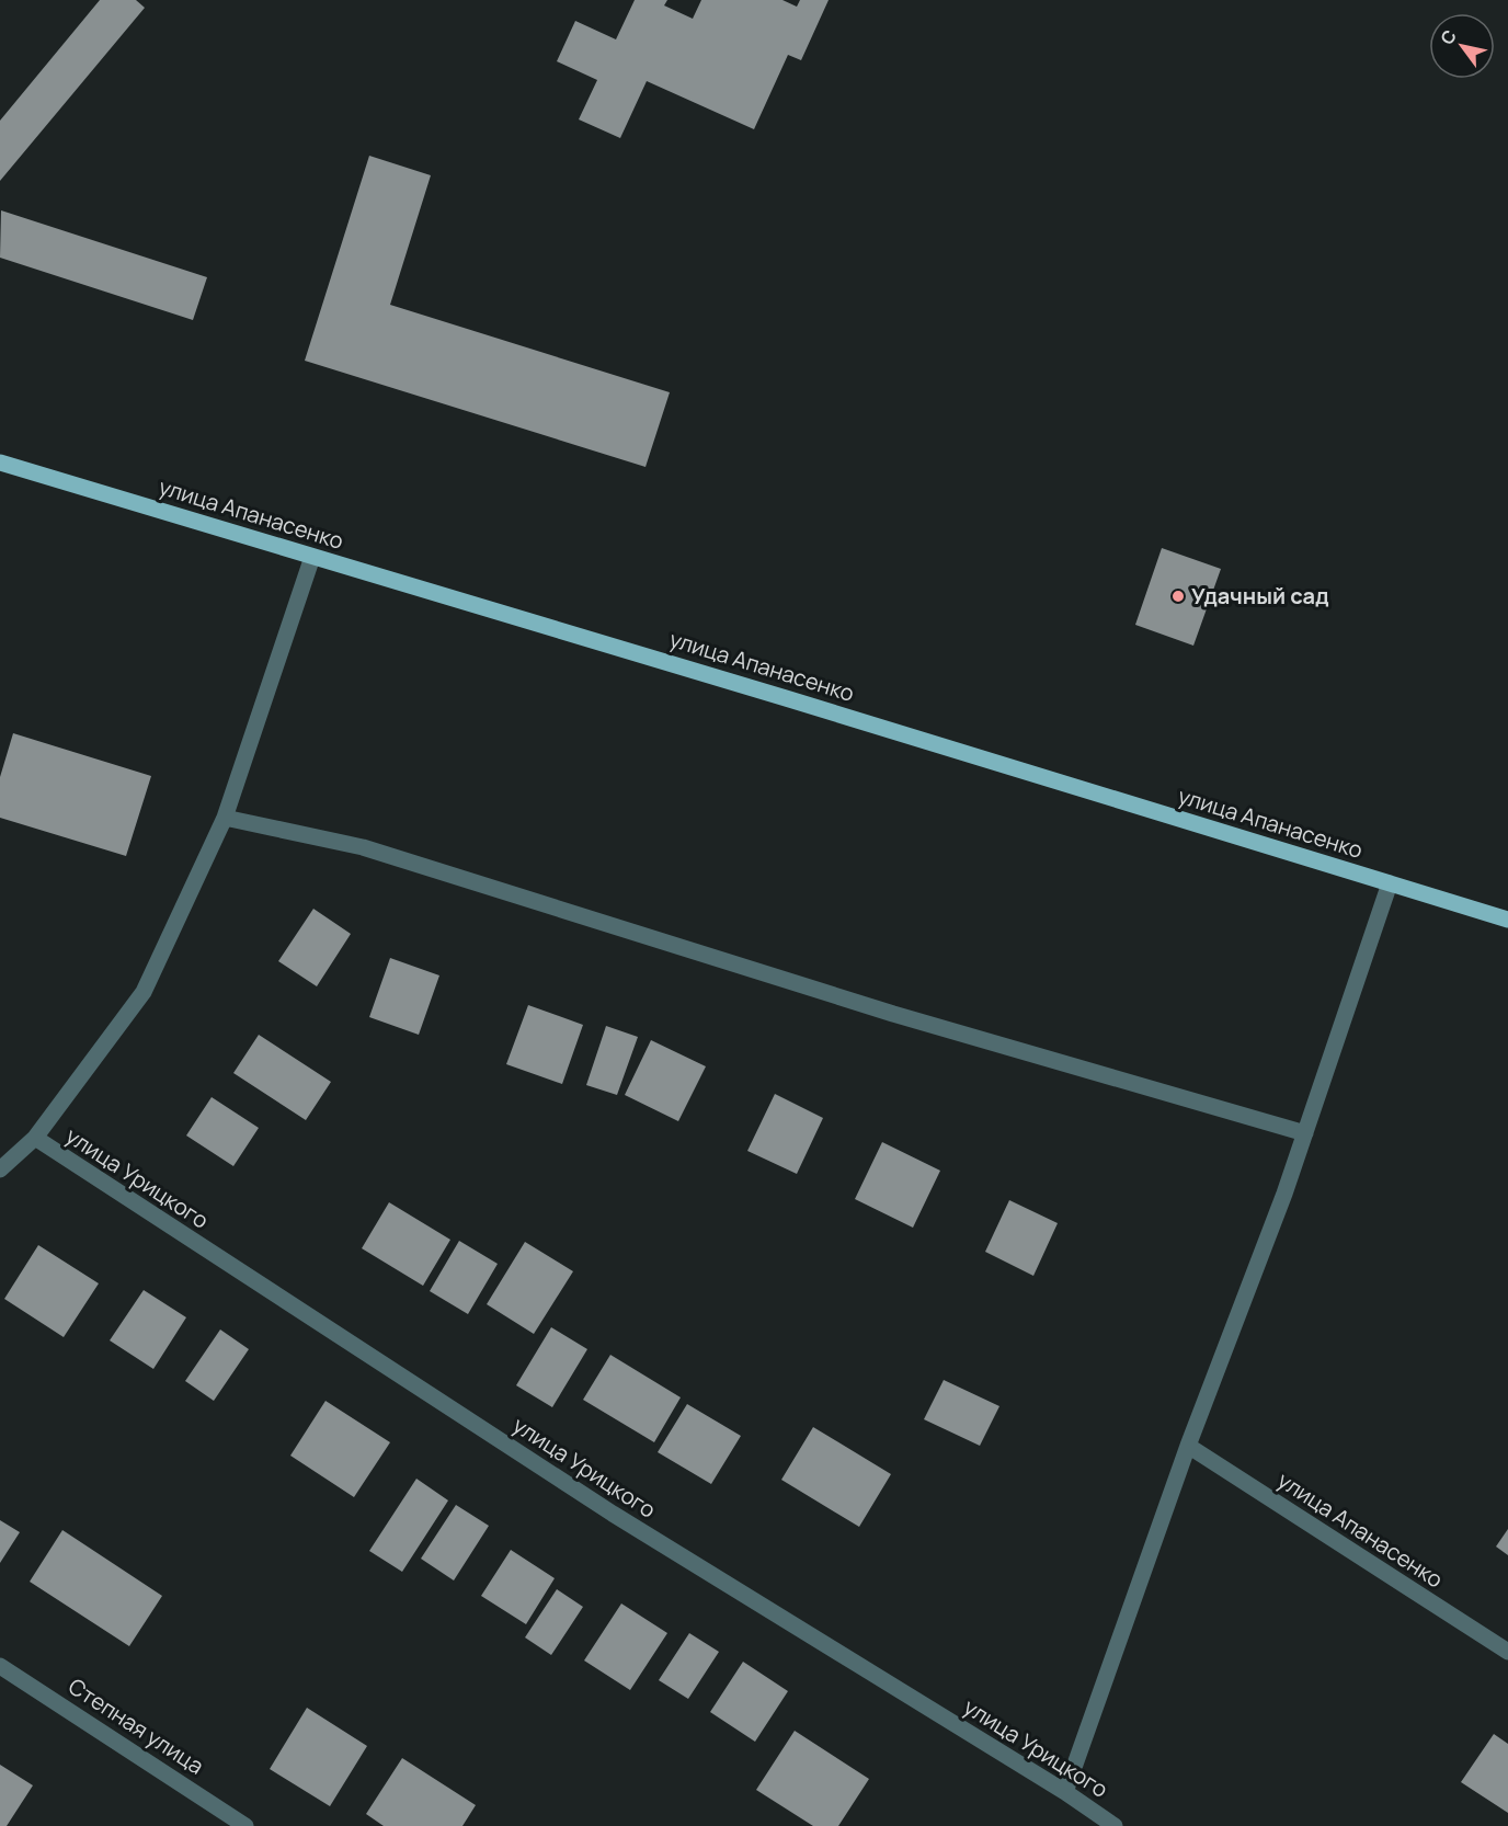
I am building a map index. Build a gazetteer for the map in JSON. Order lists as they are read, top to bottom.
{
  "streets": {
    "main road": ["улица Апанасенко"],
    "street": ["улица Урицкого", "Степная улица"]
  },
  "places": ["Удачный сад"],
  "north": "top left"
}
